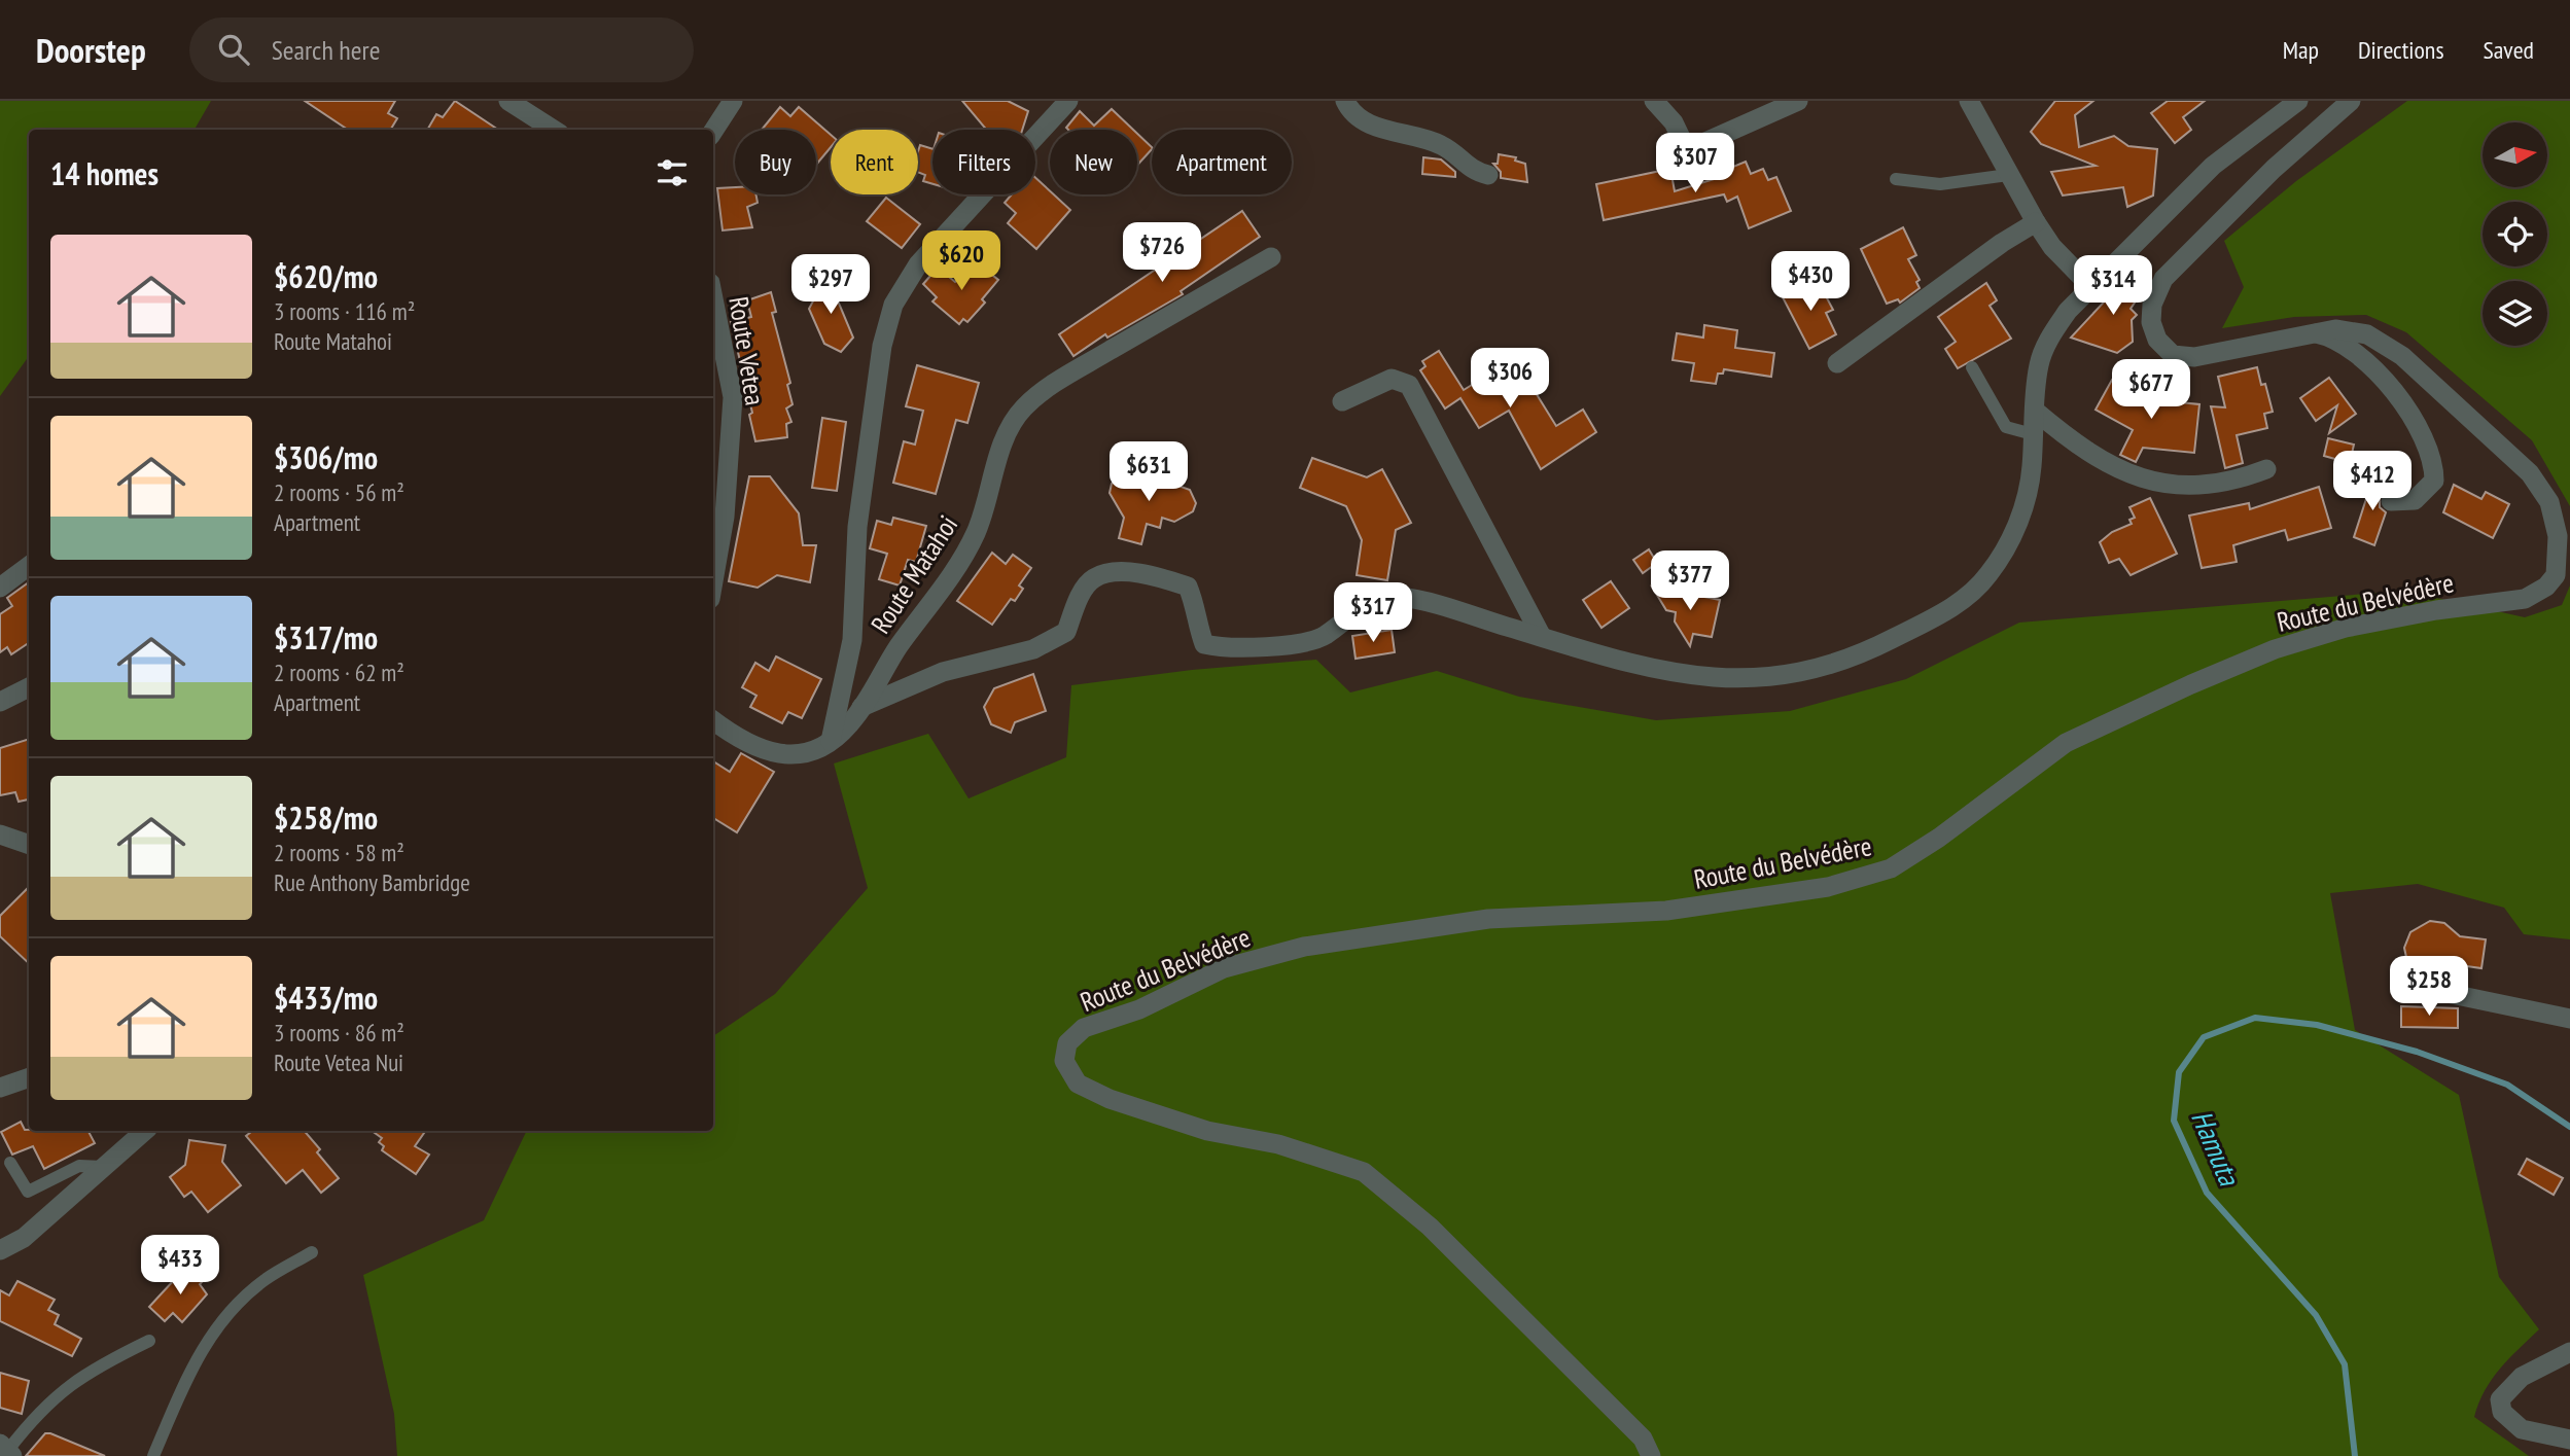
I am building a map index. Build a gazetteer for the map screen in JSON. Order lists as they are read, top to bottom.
{
  "streets": {
    "street": ["Route Vetea", "Route Matahoi", "Route du Belvédère"]
  },
  "water": ["Hamuta"],
  "north": "right",
  "page": {
    "header": "Doorstep",
    "search": "Search here",
    "nav": ["Map", "Directions", "Saved"],
    "chip": [
      "Buy",
      "Rent",
      "Filters",
      "New",
      "Apartment"
    ],
    "heading": "14 homes",
    "price": [
      "$307",
      "$726",
      "$620",
      "$430",
      "$297",
      "$314",
      "$306",
      "$677",
      "$631",
      "$412",
      "$377",
      "$317",
      "$258",
      "$433"
    ],
    "list": [
      {
        "name": "$620/mo",
        "note": "3 rooms · 116 m² · Route Matahoi"
      },
      {
        "name": "$306/mo",
        "note": "2 rooms · 56 m² · Apartment"
      },
      {
        "name": "$317/mo",
        "note": "2 rooms · 62 m² · Apartment"
      },
      {
        "name": "$258/mo",
        "note": "2 rooms · 58 m² · Rue Anthony Bambridge"
      },
      {
        "name": "$433/mo",
        "note": "3 rooms · 86 m² · Route Vetea Nui"
      }
    ]
  }
}
